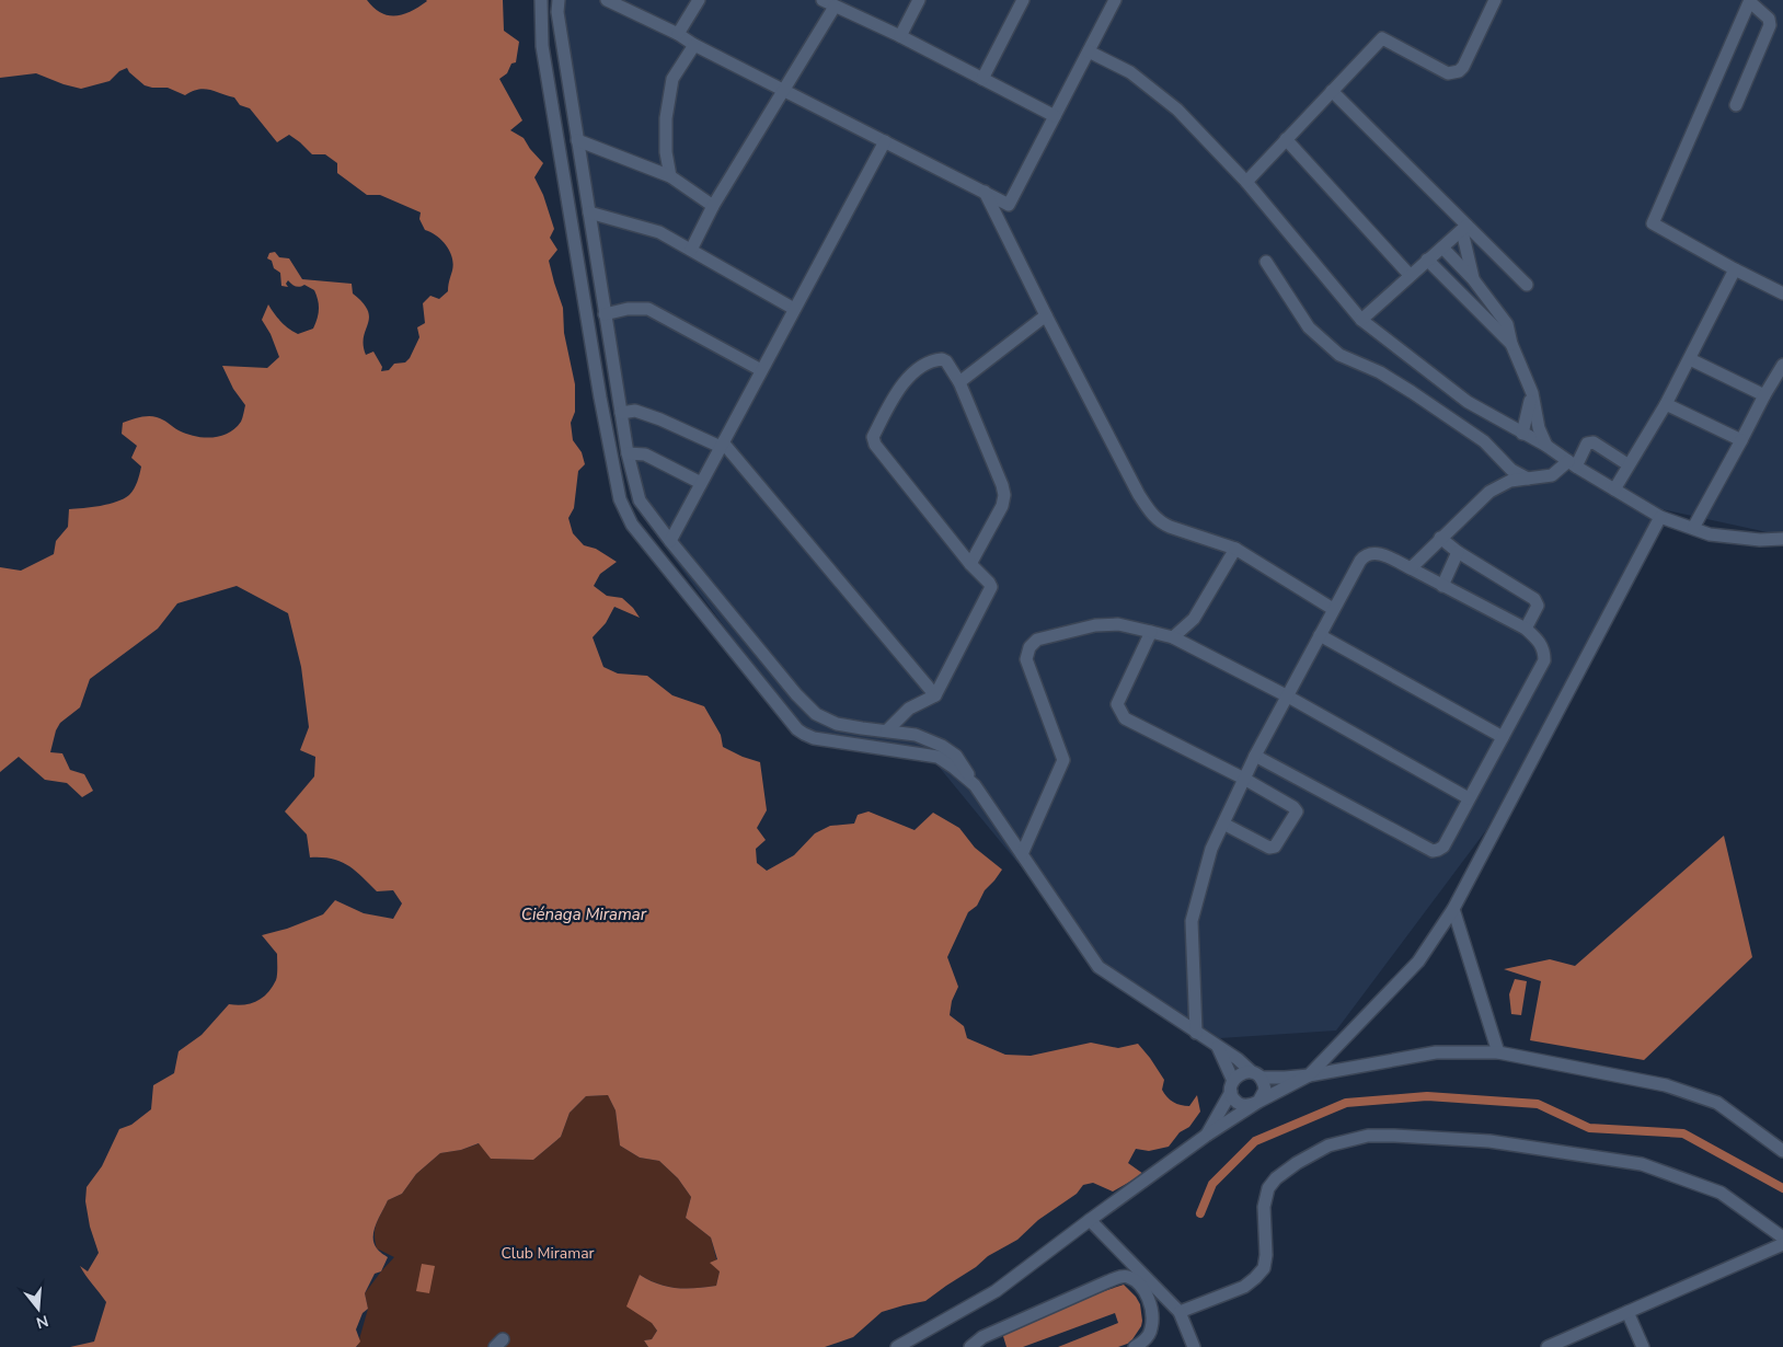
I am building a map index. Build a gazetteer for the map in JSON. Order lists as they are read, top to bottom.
{
  "water": ["Ciénaga Miramar"],
  "parks": ["Club Miramar"],
  "north": "bottom"
}
